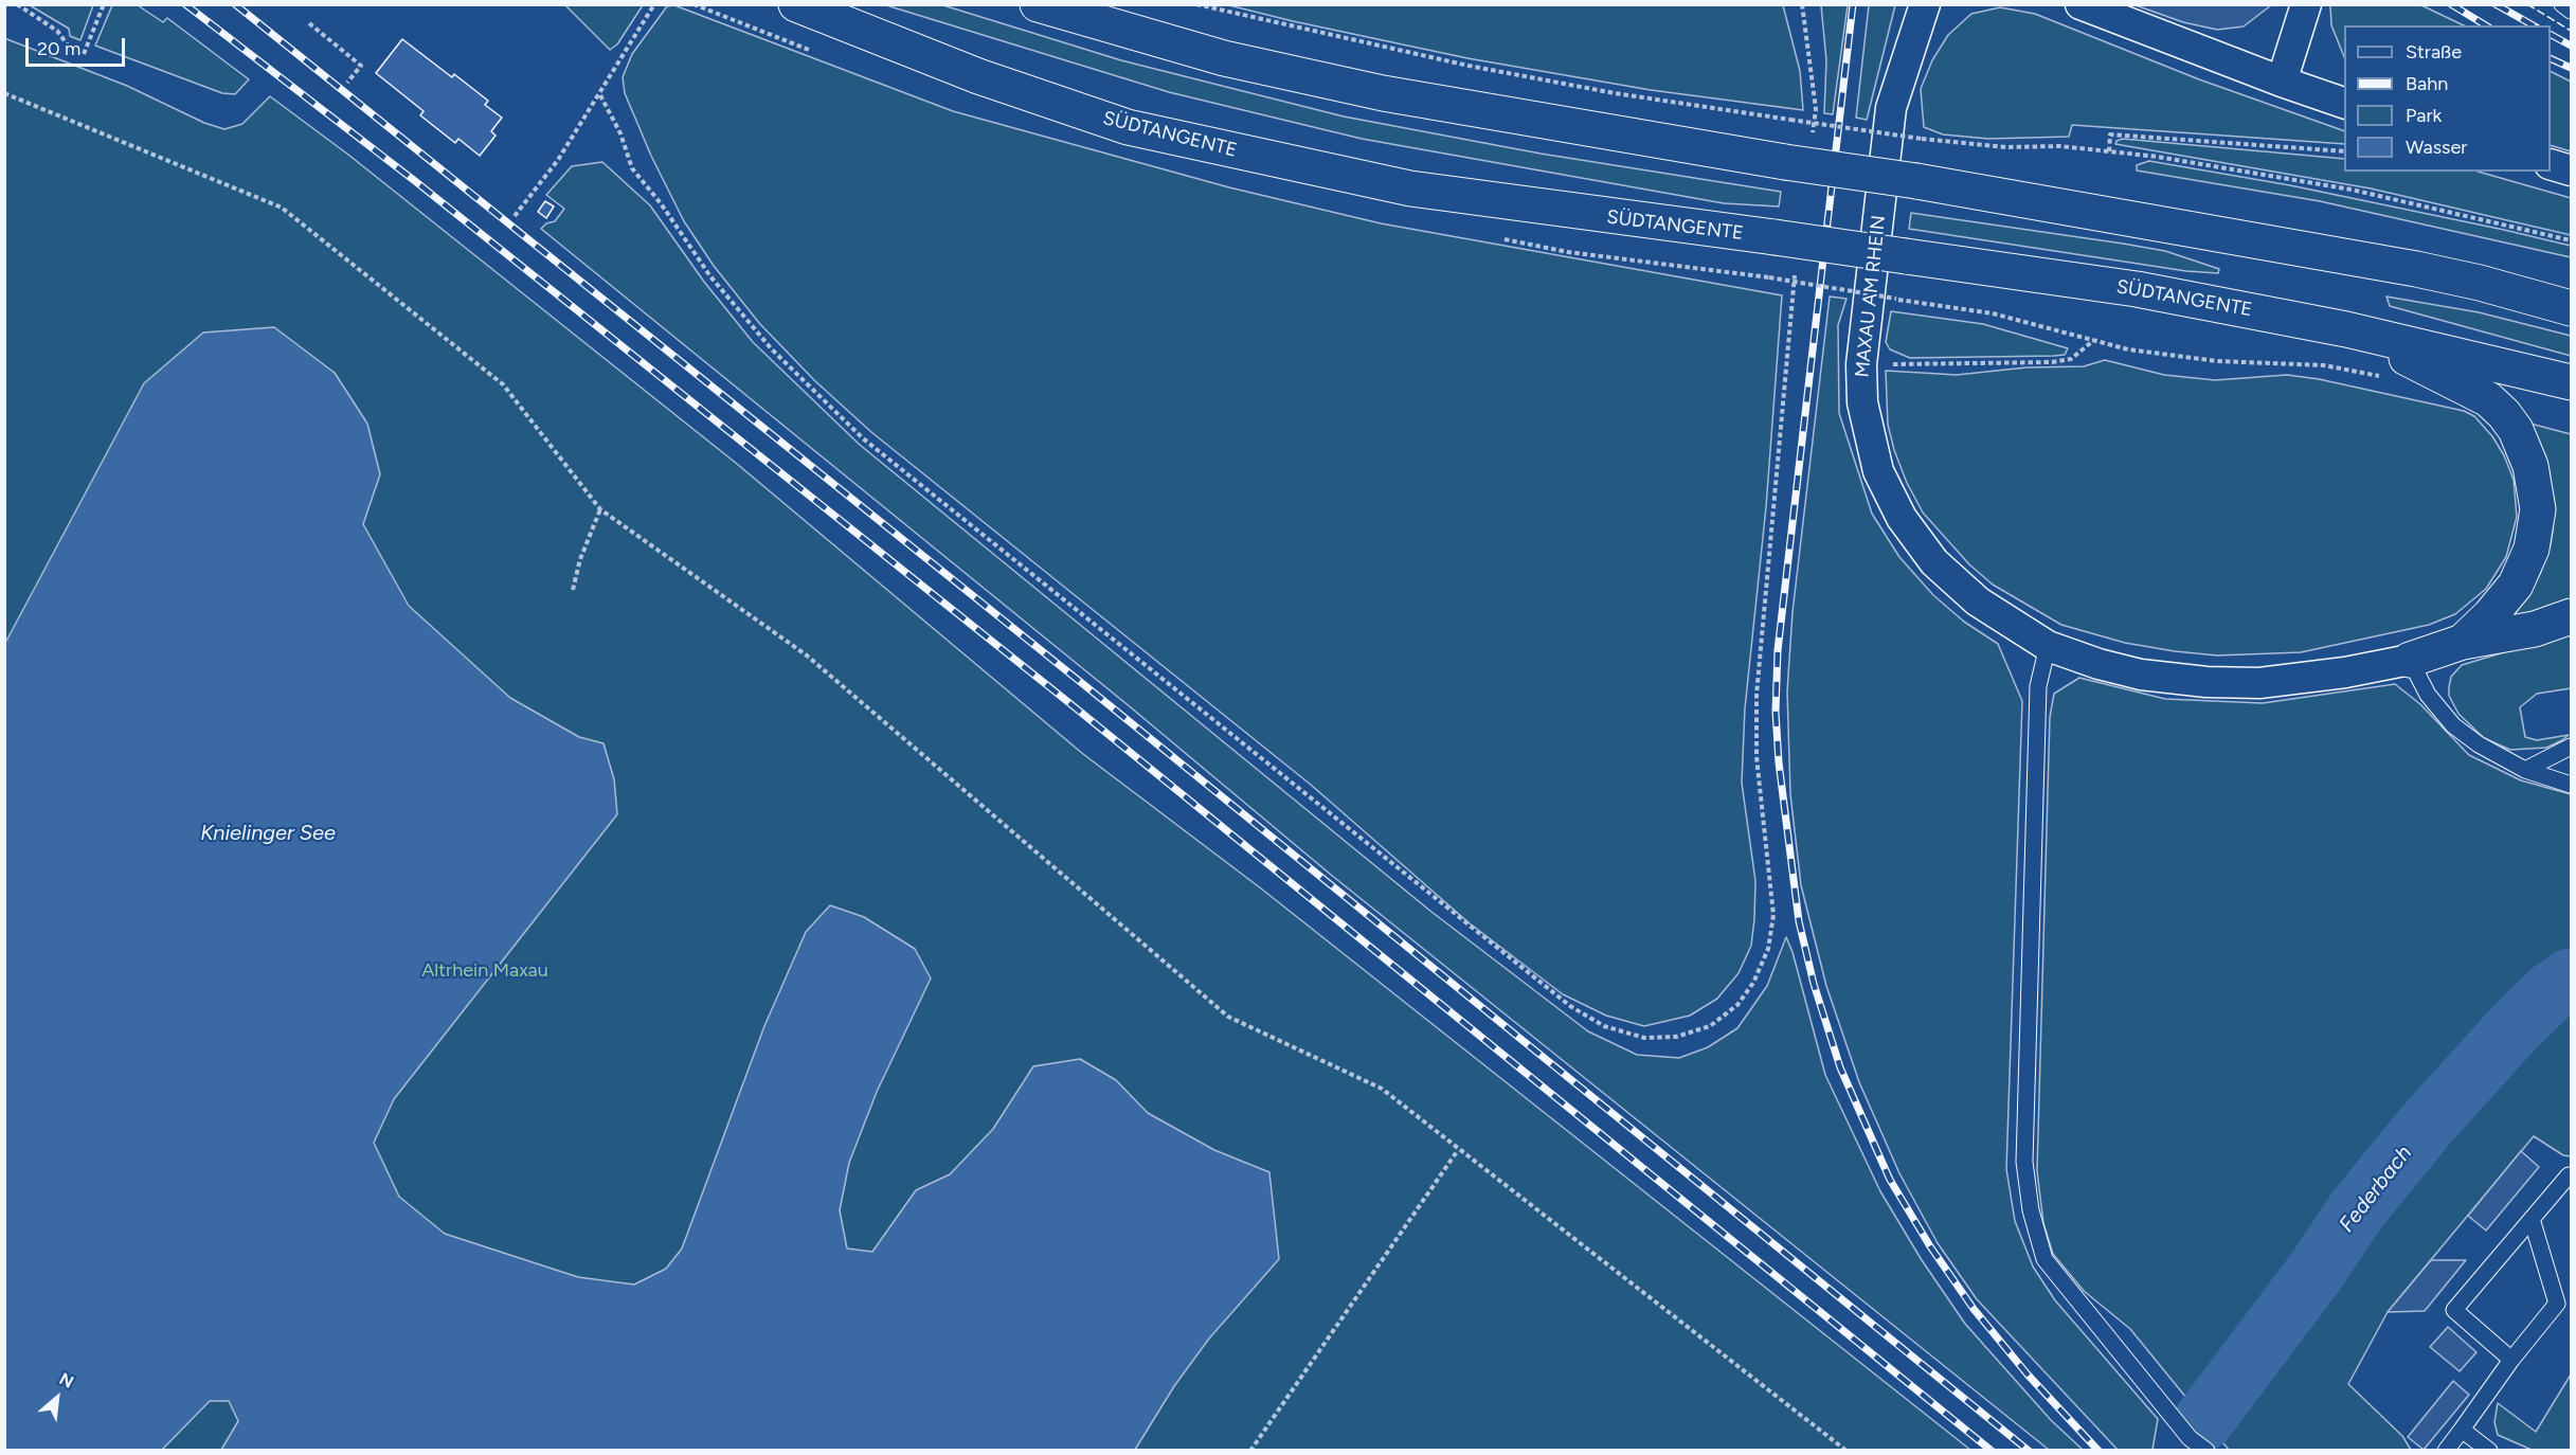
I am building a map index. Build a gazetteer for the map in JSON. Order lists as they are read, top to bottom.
{
  "streets": {
    "highway": ["SÜDTANGENTE"],
    "street": ["MAXAU AM RHEIN"]
  },
  "water": ["Knielinger See", "Federbach"],
  "parks": ["Altrhein Maxau"],
  "legend": [
    "Straße",
    "Bahn",
    "Park",
    "Wasser"
  ],
  "scale_bar": "20 m",
  "north": "top right"
}
